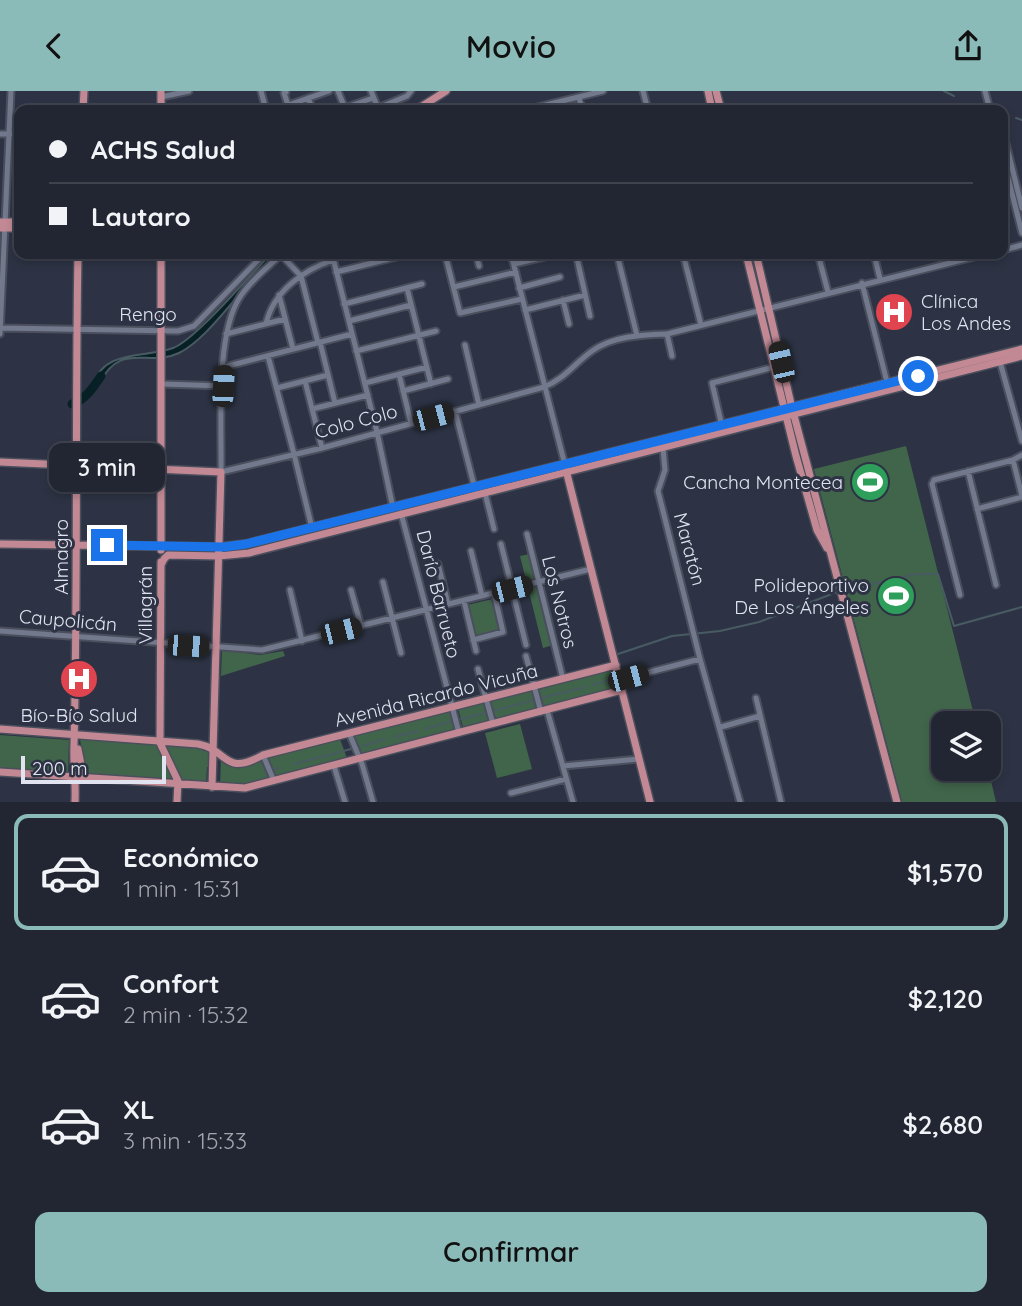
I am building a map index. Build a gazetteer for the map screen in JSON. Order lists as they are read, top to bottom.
{
  "streets": {
    "main road": [
      "Colo Colo",
      "Almagro",
      "Villagrán",
      "Avenida Ricardo Vicuña"
    ],
    "street": [
      "Rengo",
      "Maratón",
      "Darío Barrueto",
      "Los Notros",
      "Caupolicán"
    ]
  },
  "crossings": [
    ["Rengo", "Almagro"],
    ["Rengo", "Villagrán"],
    ["Colo Colo", "Almagro"],
    ["Colo Colo", "Villagrán"],
    ["Almagro", "Caupolicán"],
    ["Almagro", "Avenida Ricardo Vicuña"],
    ["Darío Barrueto", "Caupolicán"],
    ["Darío Barrueto", "Avenida Ricardo Vicuña"],
    ["Los Notros", "Caupolicán"],
    ["Los Notros", "Avenida Ricardo Vicuña"],
    ["Villagrán", "Caupolicán"],
    ["Villagrán", "Avenida Ricardo Vicuña"]
  ],
  "places": {
    "hospital": ["Clínica Los Andes", "Bío-Bío Salud"],
    "sports": ["Cancha Montecea", "Polideportivo De Los Ángeles"]
  },
  "scale_bar": "200 m",
  "page": {
    "header": "Movio",
    "banner": ["ACHS Salud", "Lautaro"],
    "bubble": "3 min",
    "scale": "200 m",
    "list": [
      {
        "name": "Económico",
        "note": "1 min · 15:31",
        "value": "$1,570"
      },
      {
        "name": "Confort",
        "note": "2 min · 15:32",
        "value": "$2,120"
      },
      {
        "name": "XL",
        "note": "3 min · 15:33",
        "value": "$2,680"
      }
    ],
    "buttons": "Confirmar"
  }
}
